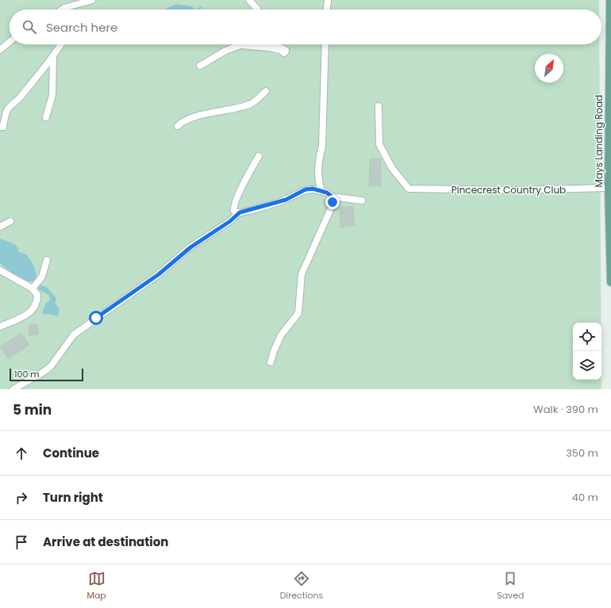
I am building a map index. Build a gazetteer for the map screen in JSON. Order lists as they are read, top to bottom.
{
  "streets": {
    "main road": ["Mays Landing Road"],
    "street": ["Pincecrest Country Club"]
  },
  "crossings": [
    ["Mays Landing Road", "Pincecrest Country Club"]
  ],
  "scale_bar": "100 m",
  "north": "top right",
  "page": {
    "search": "Search here",
    "scale": "100 m",
    "heading": ["5 min", "Walk · 390 m"],
    "list": [
      ["Continue", "350 m"],
      ["Turn right", "40 m"],
      "Arrive at destination"
    ],
    "nav": ["Map", "Directions", "Saved"]
  }
}
